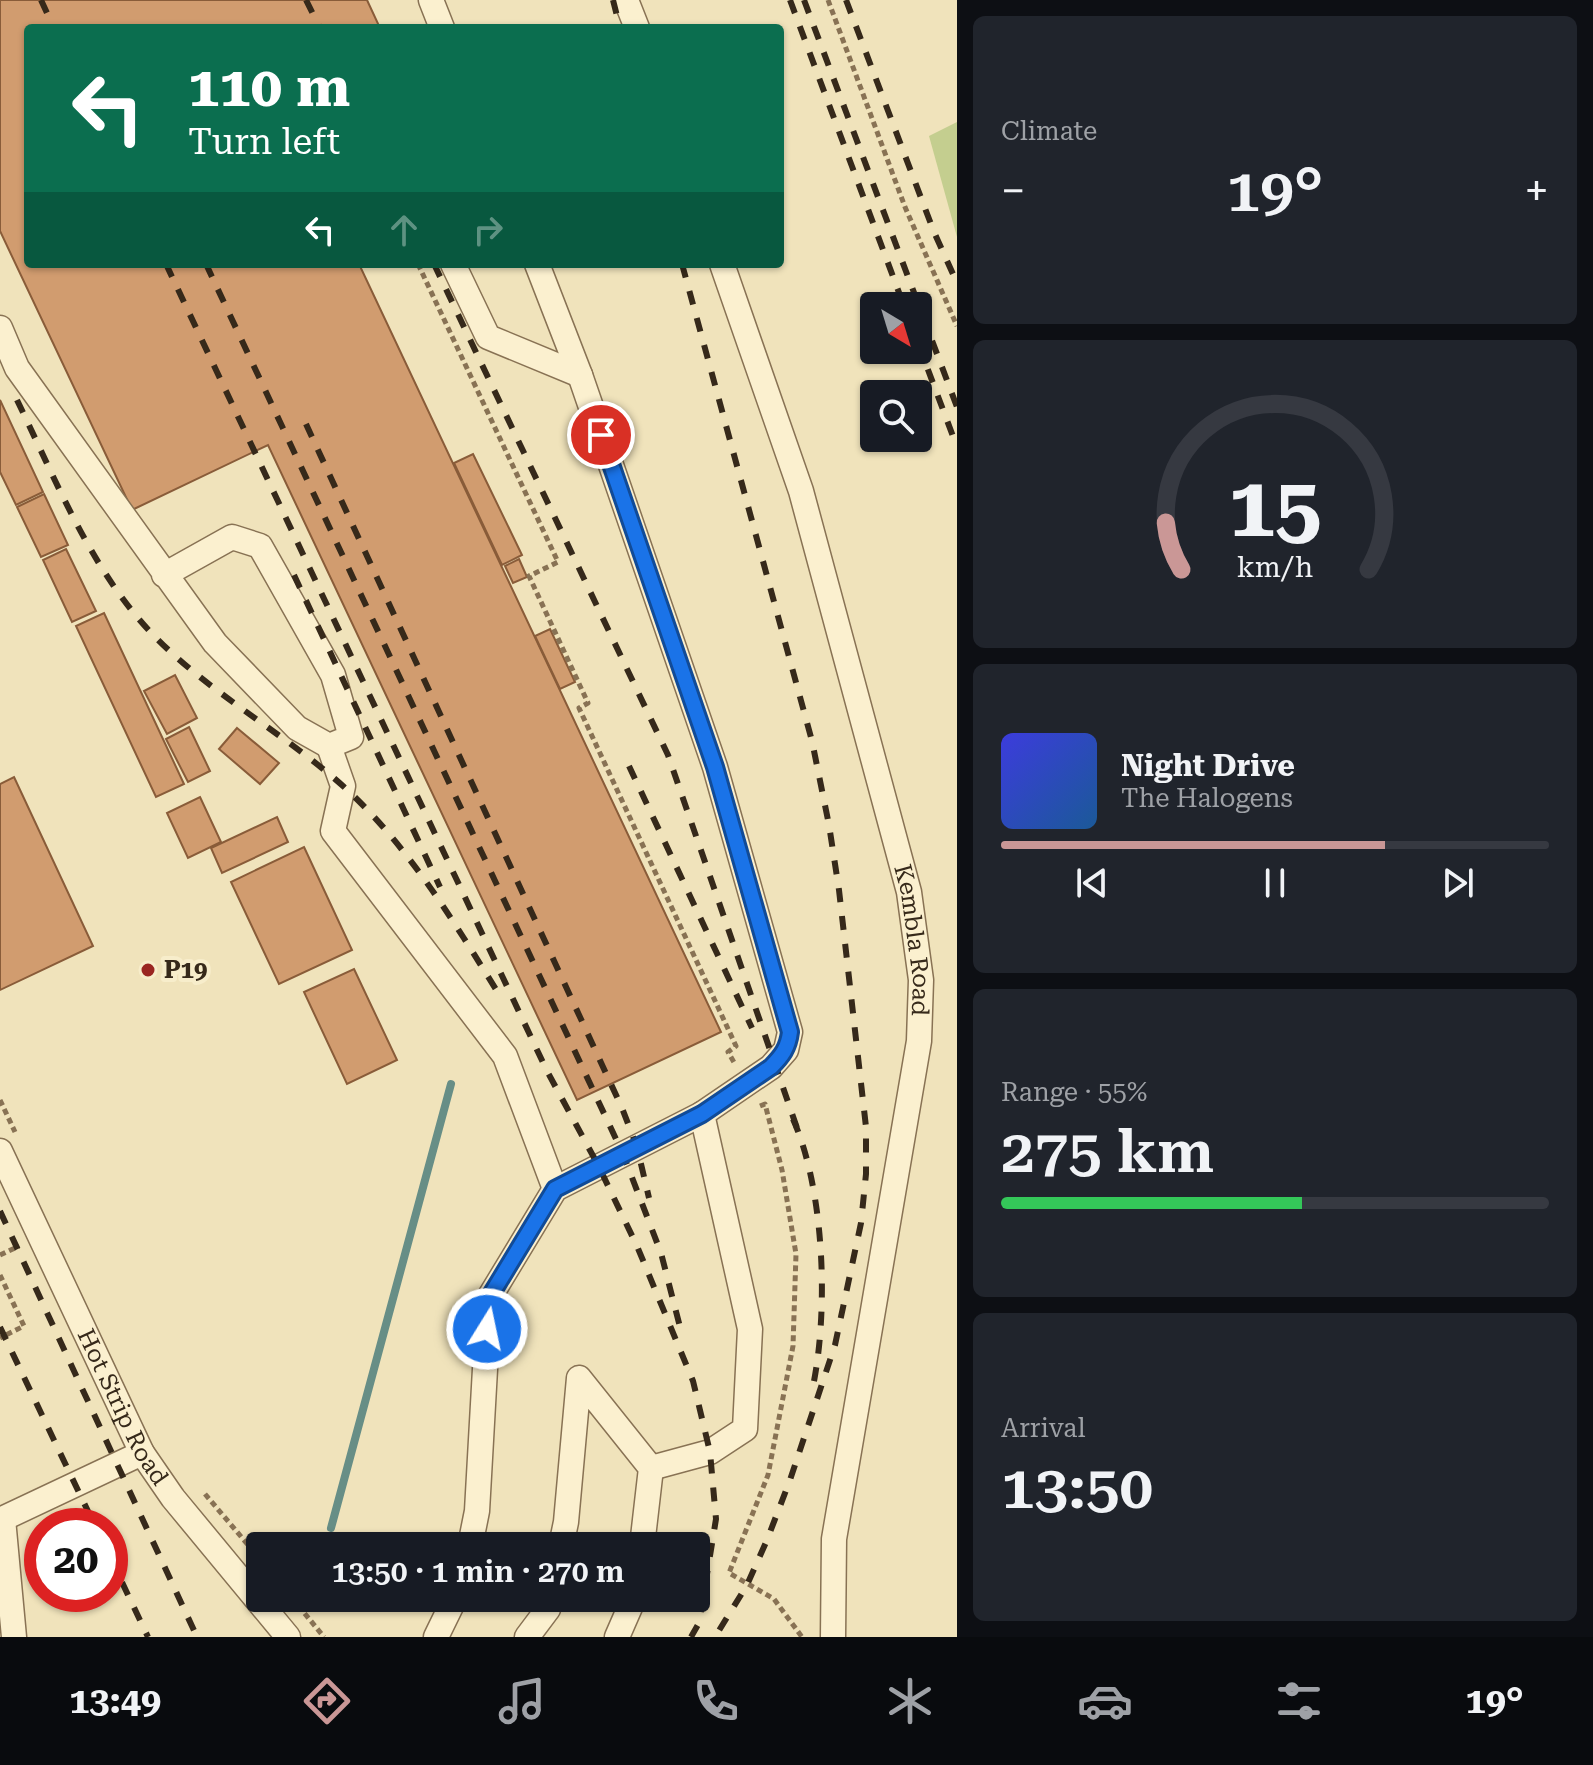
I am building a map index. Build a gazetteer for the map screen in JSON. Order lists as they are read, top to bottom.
{
  "streets": {
    "street": ["Kembla Road", "Hot Strip Road"]
  },
  "places": ["P19"],
  "north": "bottom right",
  "page": {
    "tile": [
      "Climate",
      ["Range · 55%", "275 km"],
      ["Arrival", "13:50"]
    ],
    "turn": ["110 m", "Turn left"],
    "heat": ["−", "19°", "+"],
    "song": ["Night Drive", "The Halogens"],
    "limit": "20",
    "trip": "13:50 · 1 min · 270 m",
    "tabs": ["13:49", "19°"],
    "gauge": ["15", "km/h"]
  }
}
